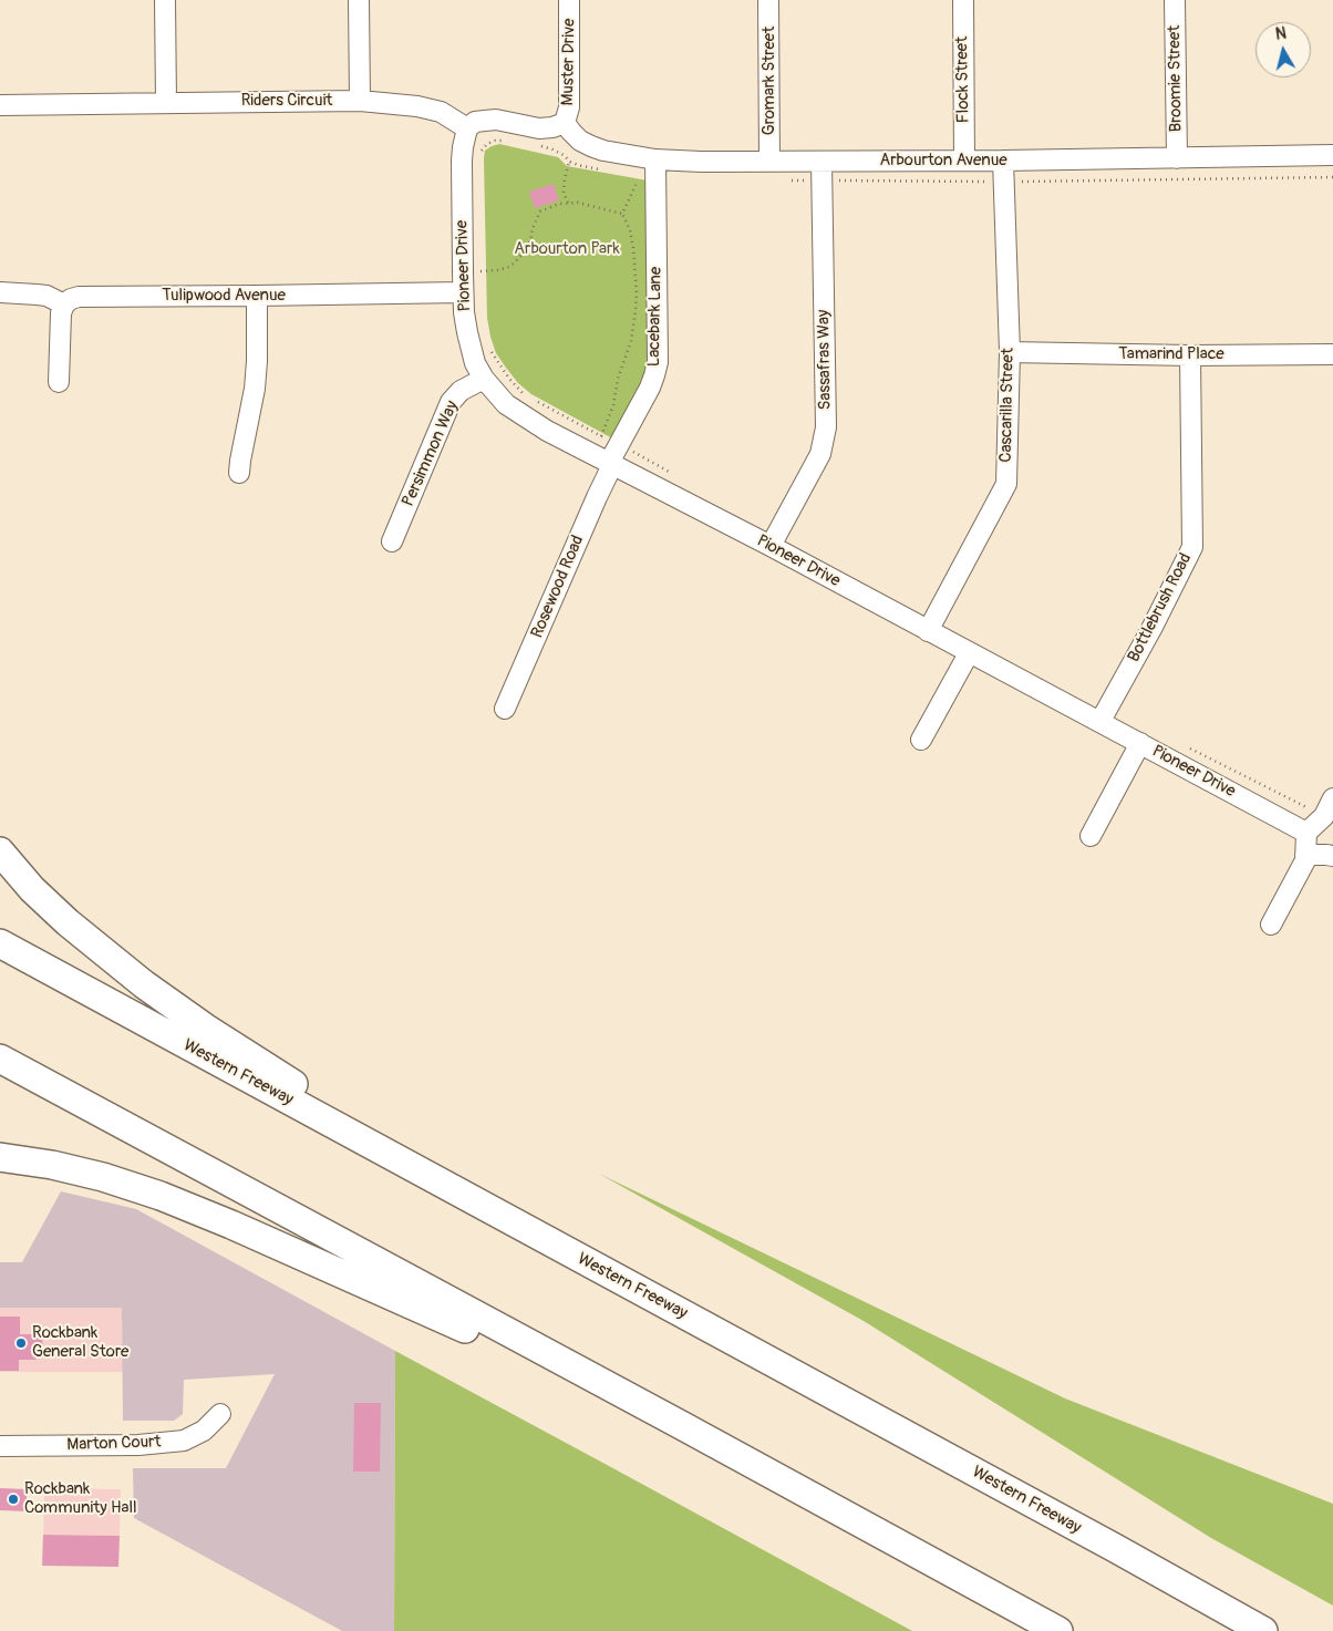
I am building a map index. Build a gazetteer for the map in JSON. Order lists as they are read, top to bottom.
{
  "streets": {
    "highway": ["Western Freeway"],
    "street": [
      "Muster Drive",
      "Broomie Street",
      "Flock Street",
      "Gromark Street",
      "Riders Circuit",
      "Arbourton Avenue",
      "Pioneer Drive",
      "Tulipwood Avenue",
      "Lacebark Lane",
      "Tamarind Place",
      "Sassafras Way",
      "Cascarilla Street",
      "Persimmon Way",
      "Rosewood Road",
      "Bottlebrush Road",
      "Marton Court"
    ]
  },
  "crossings": [
    ["Muster Drive", "Arbourton Avenue"],
    ["Broomie Street", "Arbourton Avenue"],
    ["Flock Street", "Arbourton Avenue"],
    ["Gromark Street", "Arbourton Avenue"],
    ["Riders Circuit", "Pioneer Drive"],
    ["Arbourton Avenue", "Lacebark Lane"],
    ["Arbourton Avenue", "Sassafras Way"],
    ["Arbourton Avenue", "Cascarilla Street"],
    ["Pioneer Drive", "Tulipwood Avenue"],
    ["Pioneer Drive", "Lacebark Lane"],
    ["Pioneer Drive", "Sassafras Way"],
    ["Pioneer Drive", "Cascarilla Street"],
    ["Pioneer Drive", "Persimmon Way"],
    ["Pioneer Drive", "Rosewood Road"],
    ["Pioneer Drive", "Bottlebrush Road"],
    ["Lacebark Lane", "Rosewood Road"],
    ["Tamarind Place", "Cascarilla Street"],
    ["Tamarind Place", "Bottlebrush Road"]
  ],
  "parks": ["Arbourton Park"],
  "places": ["Rockbank General Store", "Rockbank Community Hall"],
  "north": "top"
}
